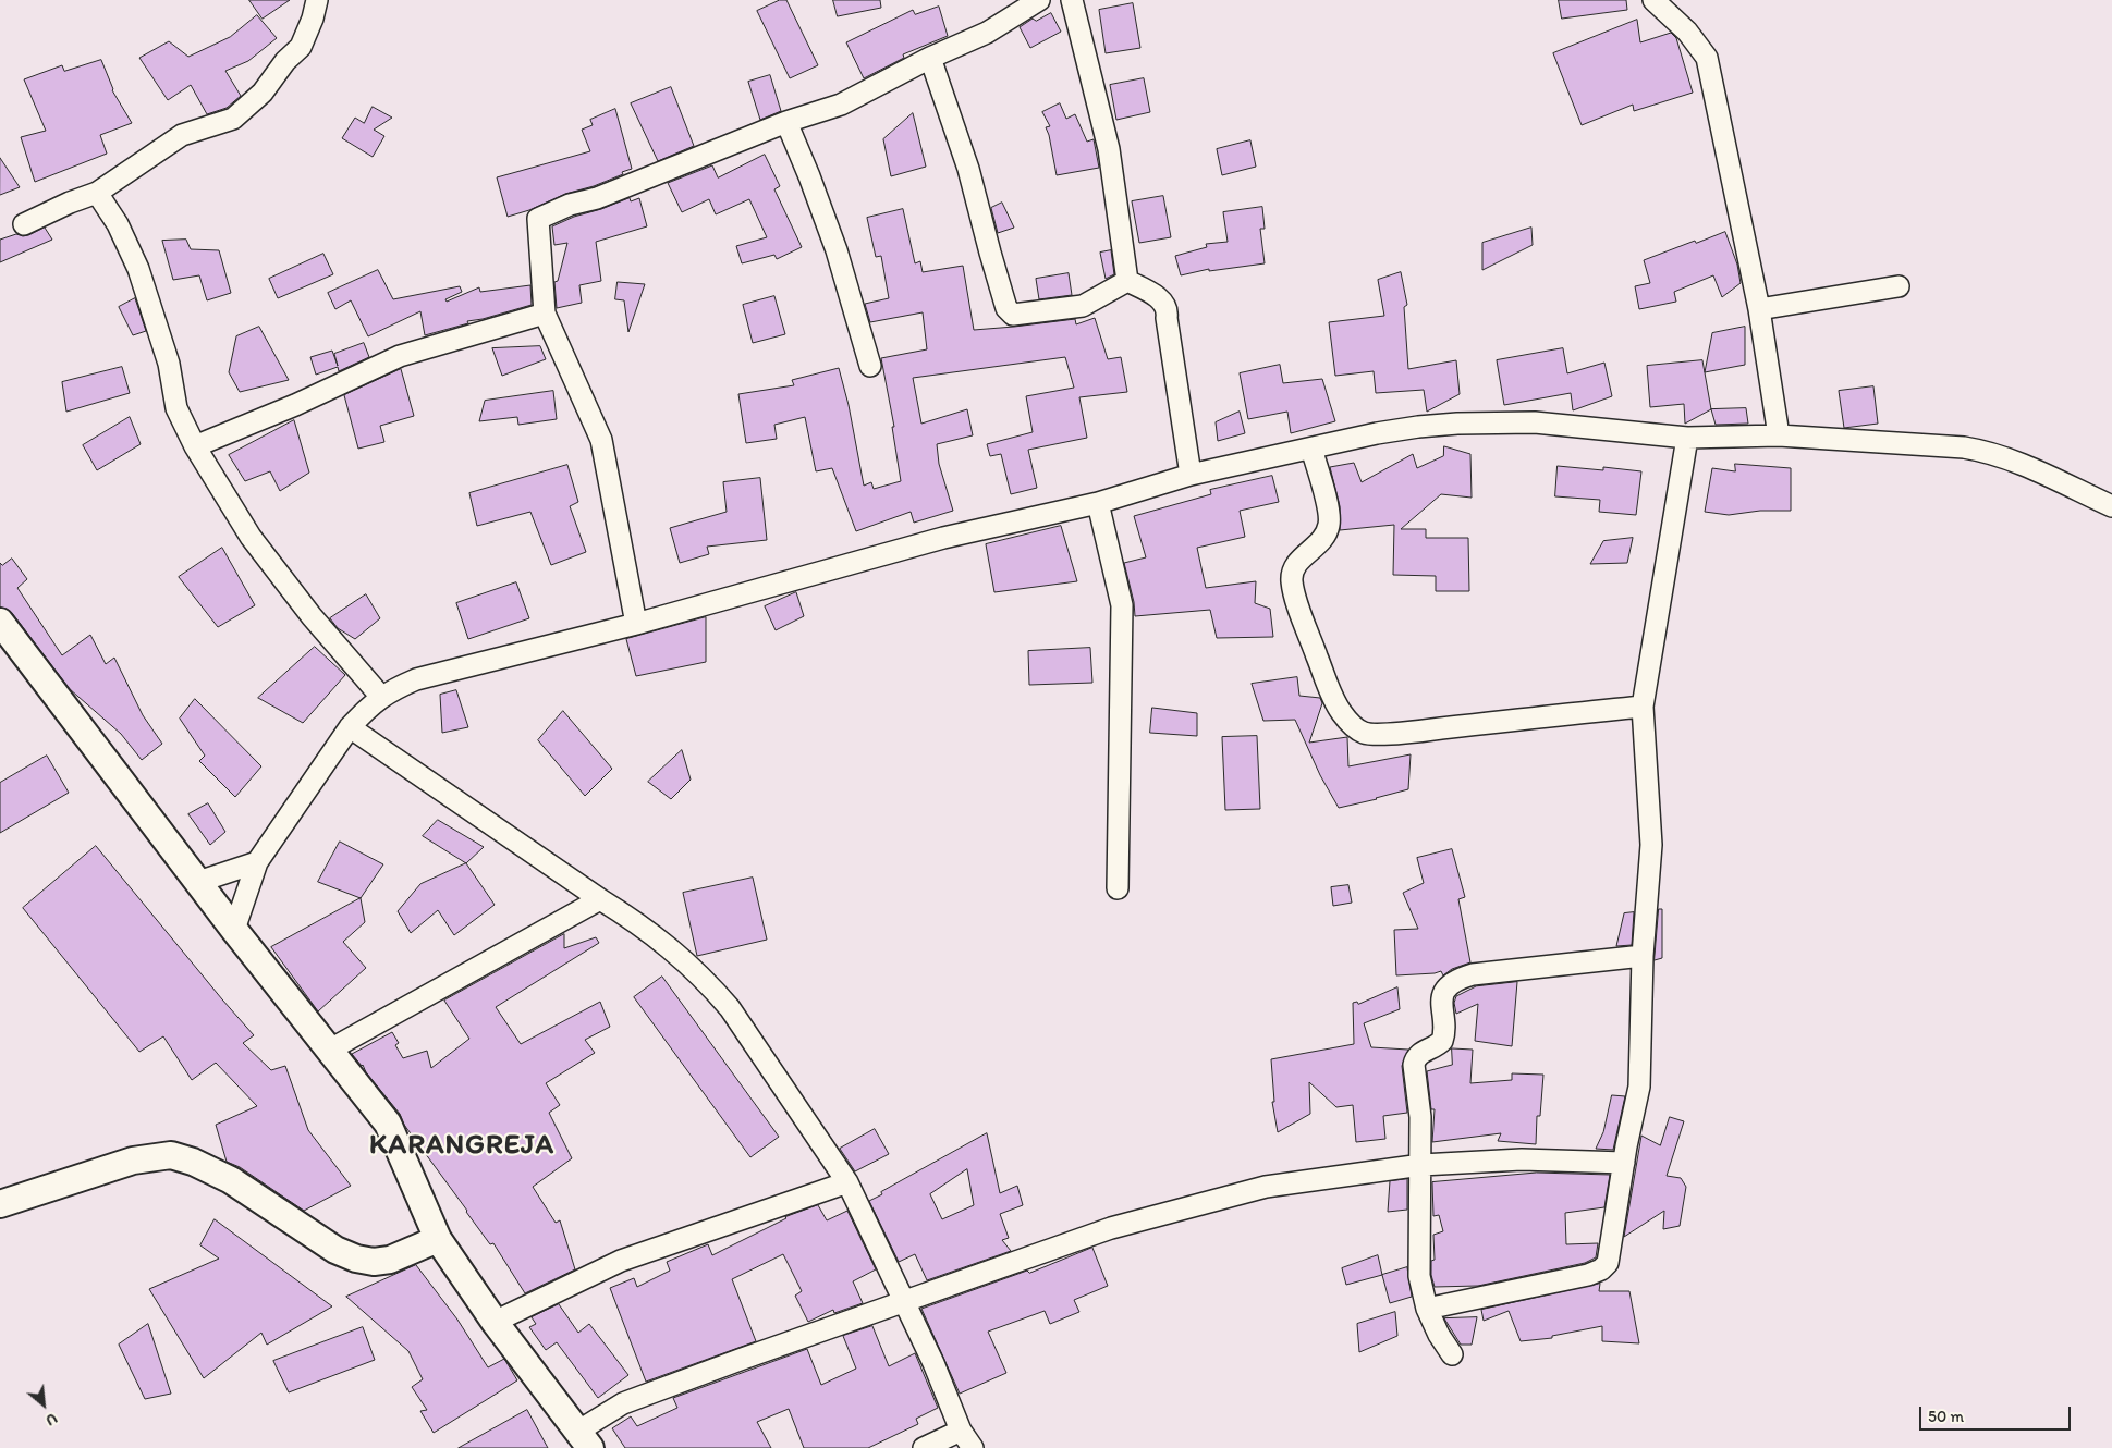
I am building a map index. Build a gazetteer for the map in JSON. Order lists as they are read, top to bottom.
{
  "districts": ["KARANGREJA"],
  "scale_bar": "50 m",
  "north": "bottom right"
}
